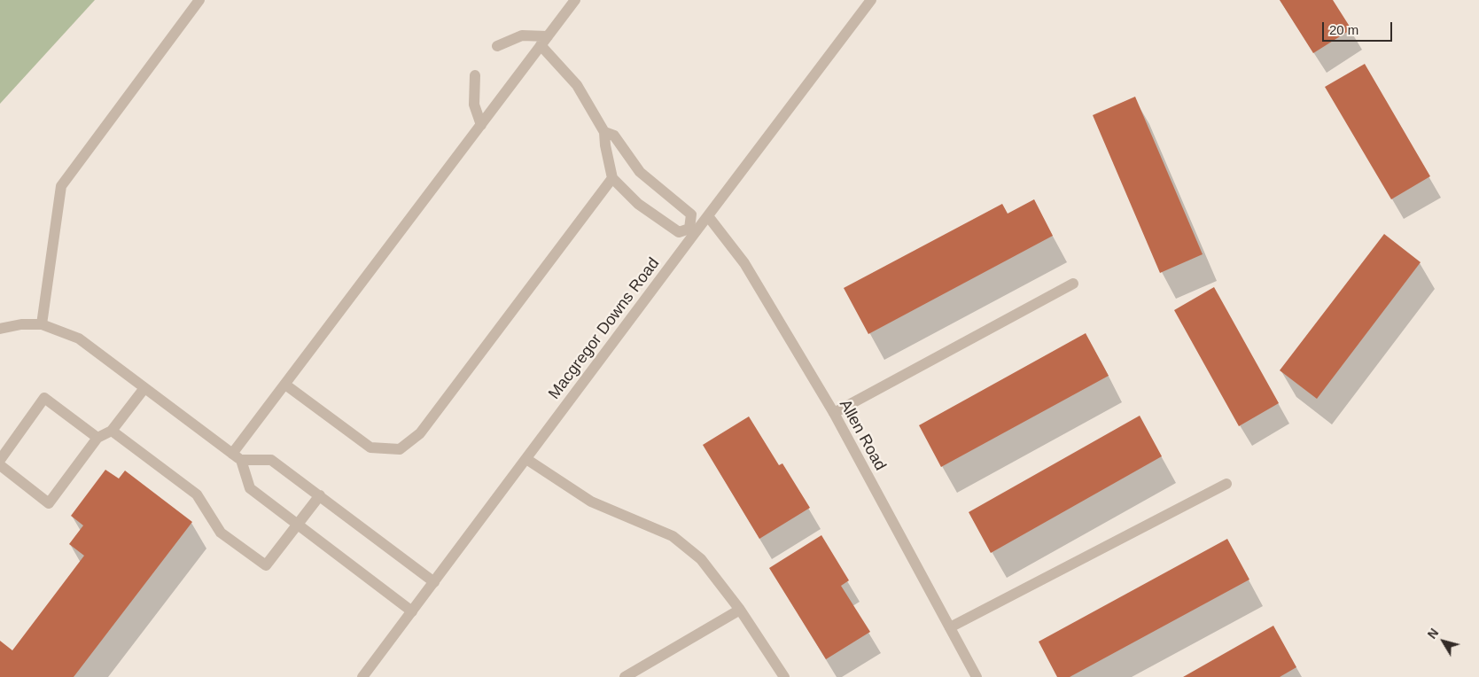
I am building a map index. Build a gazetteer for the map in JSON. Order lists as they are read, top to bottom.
{
  "streets": {
    "street": ["Macgregor Downs Road", "Allen Road"]
  },
  "crossings": [
    ["Macgregor Downs Road", "Allen Road"]
  ],
  "scale_bar": "20 m",
  "north": "top left"
}
